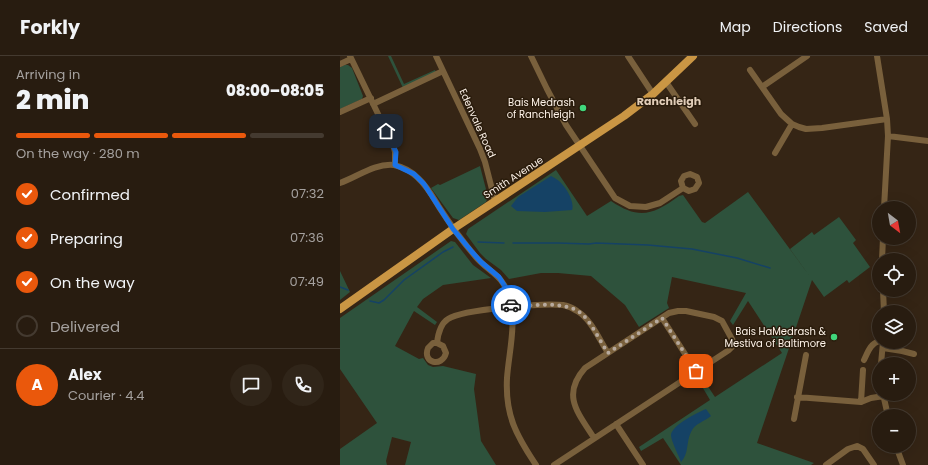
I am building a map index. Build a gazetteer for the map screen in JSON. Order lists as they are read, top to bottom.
{
  "streets": {
    "main road": ["Smith Avenue"],
    "street": ["Edenvale Road"]
  },
  "crossings": [
    ["Edenvale Road", "Smith Avenue"]
  ],
  "districts": ["Ranchleigh"],
  "places": ["Bais Medrash of Ranchleigh", "Bais HaMedrash & Mestiva of Baltimore"],
  "north": "bottom right",
  "page": {
    "header": "Forkly",
    "nav": ["Map", "Directions", "Saved"],
    "heading": ["2 min", "Arriving in", "08:00–08:05"],
    "panel": ["Alex", "Courier · 4.4"],
    "bar": "On the way · 280 m",
    "list": [
      ["Confirmed", "07:32"],
      ["Preparing", "07:36"],
      ["On the way", "07:49"],
      "Delivered"
    ],
    "map_buttons": ["+", "−"],
    "round": "A"
  }
}
